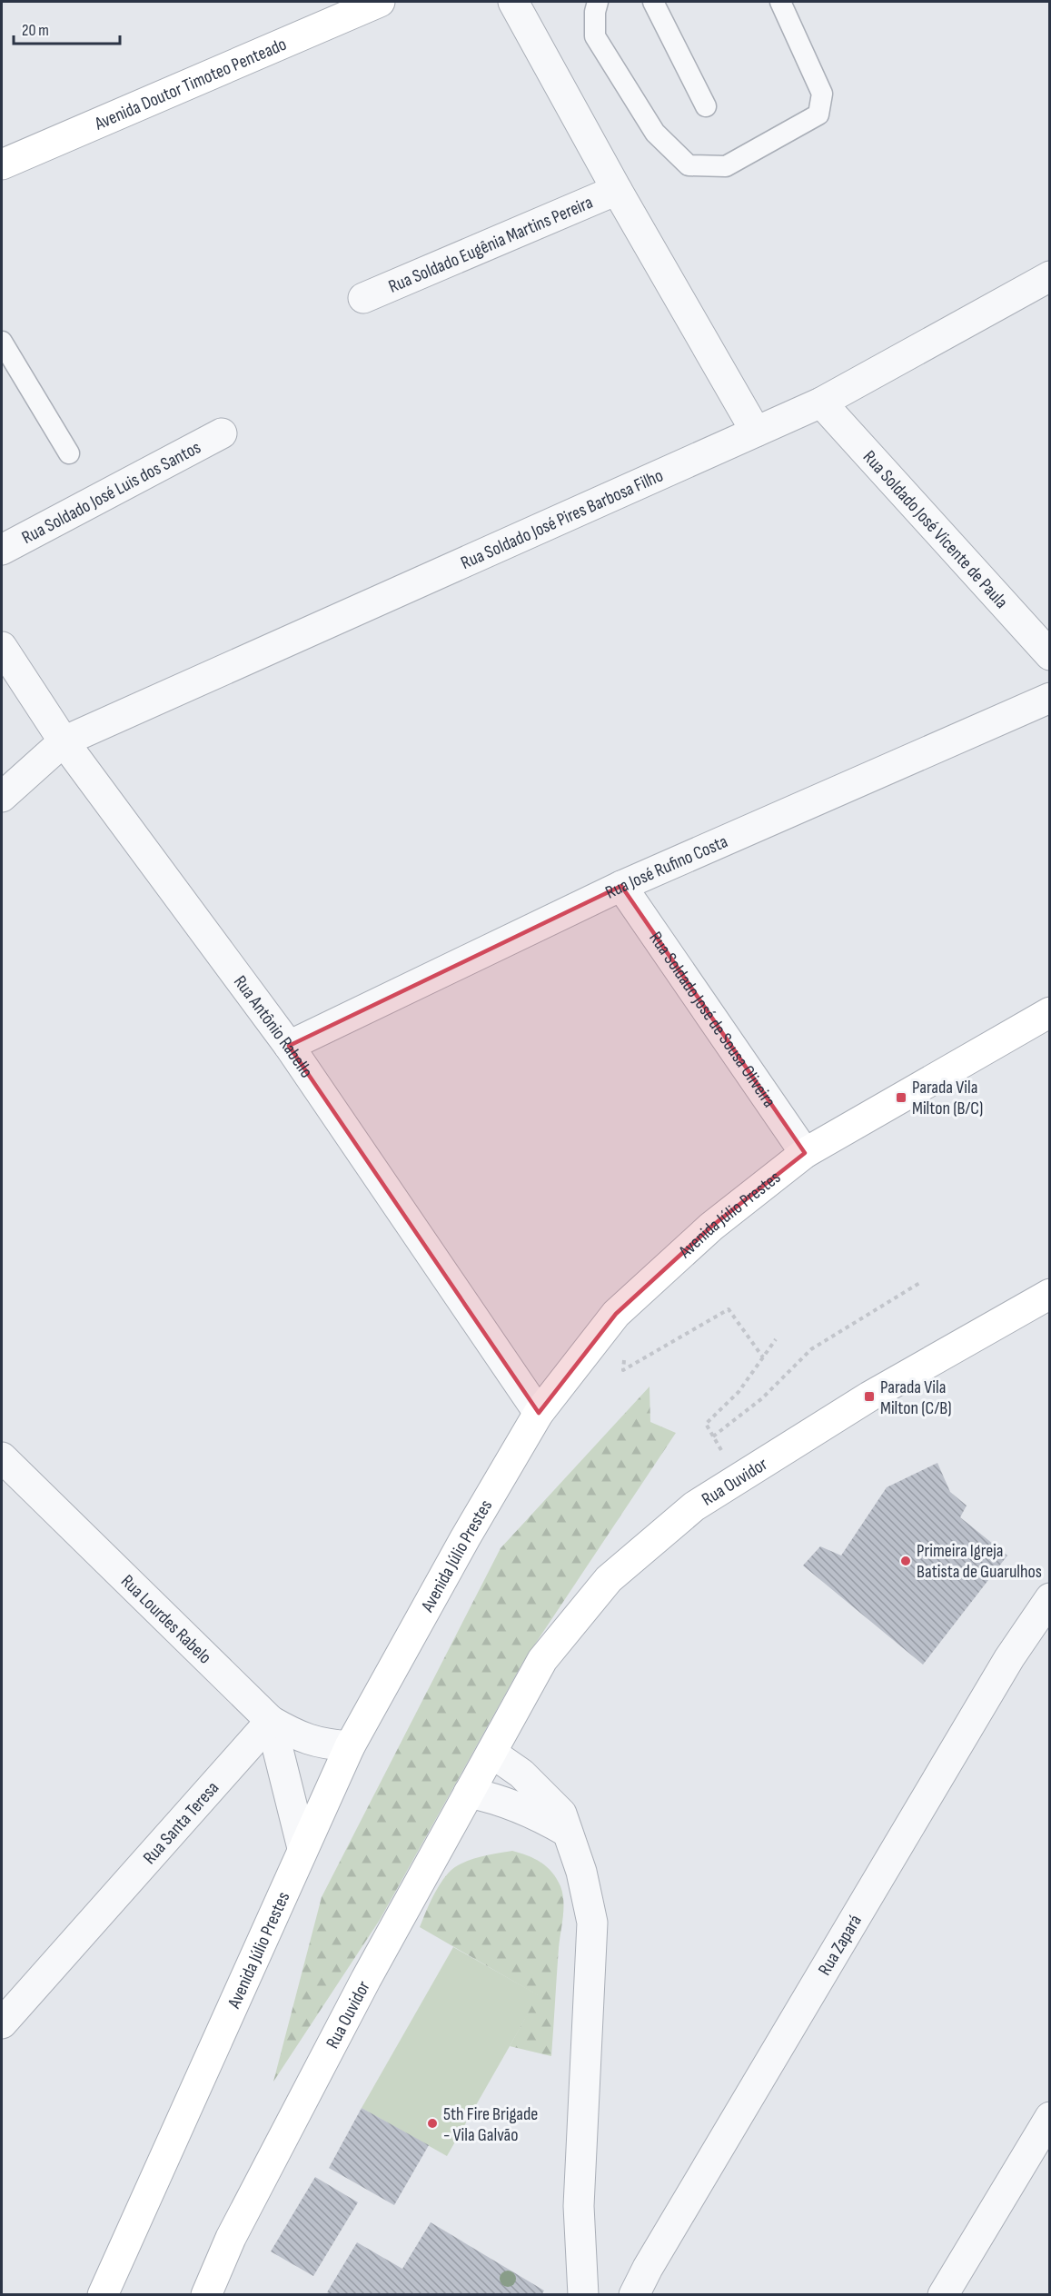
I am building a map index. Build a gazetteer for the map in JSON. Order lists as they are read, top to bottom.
{
  "streets": {
    "main road": ["Avenida Doutor Timoteo Penteado", "Avenida Júlio Prestes", "Rua Ouvidor"],
    "street": [
      "Rua Soldado Eugênia Martins Pereira",
      "Rua Soldado José Luis dos Santos",
      "Rua Soldado José Pires Barbosa Filho",
      "Rua Soldado José Vicente de Paula",
      "Rua José Rufino Costa",
      "Rua Soldado José de Sousa Oliveira",
      "Rua Antônio Rabello",
      "Rua Lourdes Rabelo",
      "Rua Santa Teresa",
      "Rua Zapará"
    ]
  },
  "crossings": [
    ["Rua Soldado José Pires Barbosa Filho", "Rua Soldado José Vicente de Paula"],
    ["Rua Soldado José Pires Barbosa Filho", "Rua Antônio Rabello"],
    ["Rua José Rufino Costa", "Rua Soldado José de Sousa Oliveira"],
    ["Rua José Rufino Costa", "Rua Antônio Rabello"],
    ["Rua Soldado José de Sousa Oliveira", "Avenida Júlio Prestes"],
    ["Rua Antônio Rabello", "Avenida Júlio Prestes"],
    ["Avenida Júlio Prestes", "Rua Lourdes Rabelo"],
    ["Rua Lourdes Rabelo", "Rua Santa Teresa"]
  ],
  "places": {
    "transit": ["Parada Vila Milton (B/C)", "Parada Vila Milton (C/B)"],
    "other": ["Primeira Igreja Batista de Guarulhos", "5th Fire Brigade - Vila Galvão"]
  },
  "scale_bar": "20 m"
}
